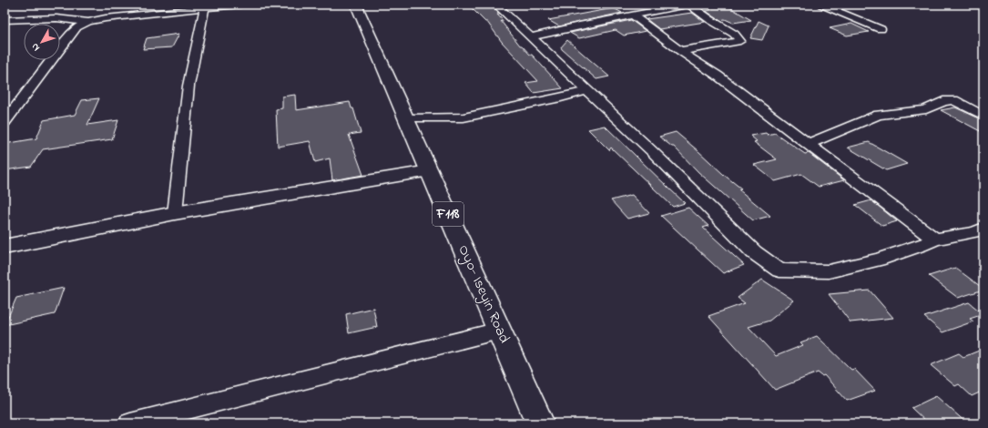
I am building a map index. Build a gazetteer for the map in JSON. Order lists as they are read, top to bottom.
{
  "streets": {
    "main road": ["F118", "Oyo- Iseyin Road"]
  },
  "north": "bottom left"
}
